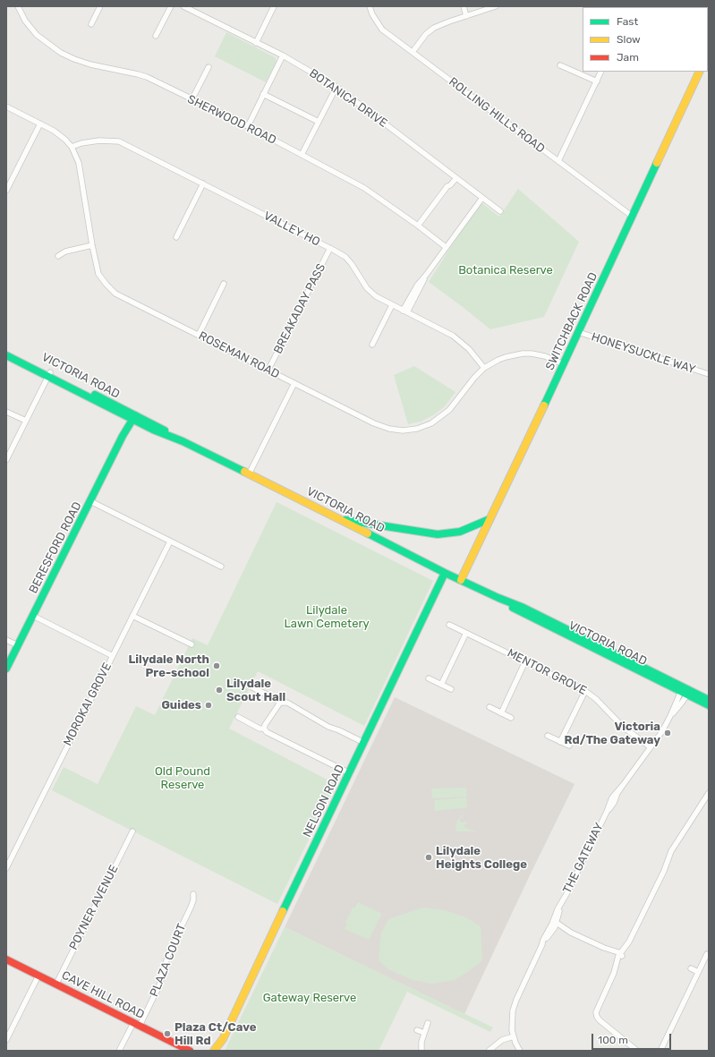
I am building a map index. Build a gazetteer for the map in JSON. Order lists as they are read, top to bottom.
{
  "streets": {
    "main road": [
      "SWITCHBACK ROAD",
      "VICTORIA ROAD",
      "BERESFORD ROAD",
      "NELSON ROAD",
      "CAVE HILL ROAD"
    ],
    "street": [
      "BOTANICA DRIVE",
      "ROLLING HILLS ROAD",
      "SHERWOOD ROAD",
      "VALLEY HO",
      "BREAKADAY PASS",
      "HONEYSUCKLE WAY",
      "ROSEMAN ROAD",
      "MENTOR GROVE",
      "MOROKAI GROVE",
      "THE GATEWAY",
      "POYNER AVENUE",
      "PLAZA COURT"
    ]
  },
  "crossings": [
    ["ROLLING HILLS ROAD", "SWITCHBACK ROAD"],
    ["VALLEY HO", "BREAKADAY PASS"],
    ["VALLEY HO", "ROSEMAN ROAD"],
    ["BREAKADAY PASS", "ROSEMAN ROAD"],
    ["SWITCHBACK ROAD", "HONEYSUCKLE WAY"],
    ["SWITCHBACK ROAD", "ROSEMAN ROAD"],
    ["SWITCHBACK ROAD", "VICTORIA ROAD"],
    ["VICTORIA ROAD", "BERESFORD ROAD"],
    ["VICTORIA ROAD", "NELSON ROAD"],
    ["VICTORIA ROAD", "THE GATEWAY"],
    ["MENTOR GROVE", "THE GATEWAY"],
    ["POYNER AVENUE", "CAVE HILL ROAD"],
    ["PLAZA COURT", "CAVE HILL ROAD"]
  ],
  "parks": [
    "Botanica Reserve",
    "Lilydale Lawn Cemetery",
    "Old Pound Reserve",
    "Gateway Reserve"
  ],
  "places": [
    "Lilydale North Pre-school",
    "Lilydale Scout Hall",
    "Guides",
    "Victoria Rd/The Gateway",
    "Lilydale Heights College",
    "Plaza Ct/Cave Hill Rd"
  ],
  "legend": ["Fast", "Slow", "Jam"],
  "scale_bar": "100 m"
}
